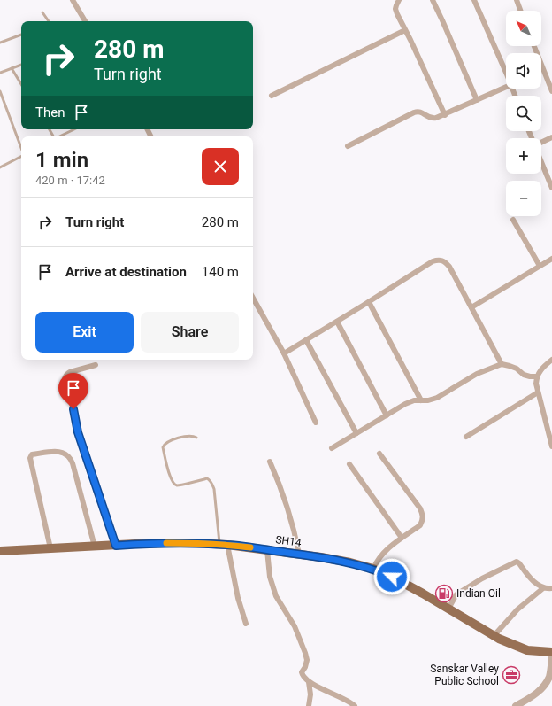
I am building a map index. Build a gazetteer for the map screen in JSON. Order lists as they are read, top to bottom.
{
  "streets": {
    "main road": ["SH14"]
  },
  "places": {
    "fuel station": ["Indian Oil"],
    "office": ["Sanskar Valley Public School"]
  },
  "north": "top left",
  "page": {
    "map_buttons": ["+", "−"],
    "turn": ["280 m", "Turn right"],
    "then": "Then",
    "heading": ["1 min", "420 m · 17:42"],
    "list": [
      {
        "name": "Turn right",
        "value": "280 m"
      },
      {
        "name": "Arrive at destination",
        "value": "140 m"
      }
    ],
    "buttons": ["Exit", "Share"]
  }
}
